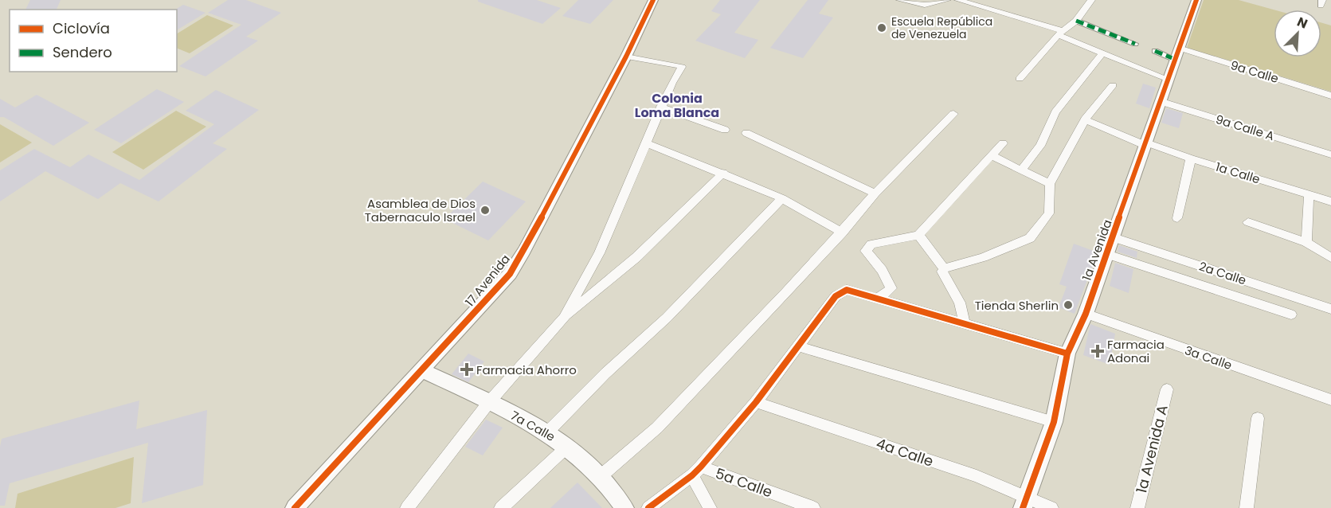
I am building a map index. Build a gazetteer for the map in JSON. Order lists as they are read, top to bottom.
{
  "streets": {
    "street": [
      "9a Calle",
      "9a Calle A",
      "1a Calle",
      "1a Avenida",
      "2a Calle",
      "17 Avenida",
      "3a Calle",
      "7a Calle",
      "1a Avenida A",
      "4a Calle",
      "5a Calle"
    ]
  },
  "crossings": [
    ["9a Calle", "1a Avenida"],
    ["9a Calle A", "1a Avenida"],
    ["1a Calle", "1a Avenida"],
    ["1a Avenida", "2a Calle"],
    ["1a Avenida", "3a Calle"],
    ["1a Avenida", "4a Calle"],
    ["17 Avenida", "7a Calle"]
  ],
  "districts": ["Colonia Loma Blanca"],
  "places": {
    "other": ["Escuela República de Venezuela", "Asamblea de Dios Tabernaculo Israel", "Tienda Sherlin"],
    "health": ["Farmacia Adonai", "Farmacia Ahorro"]
  },
  "legend": ["Ciclovía", "Sendero"],
  "north": "top right"
}
